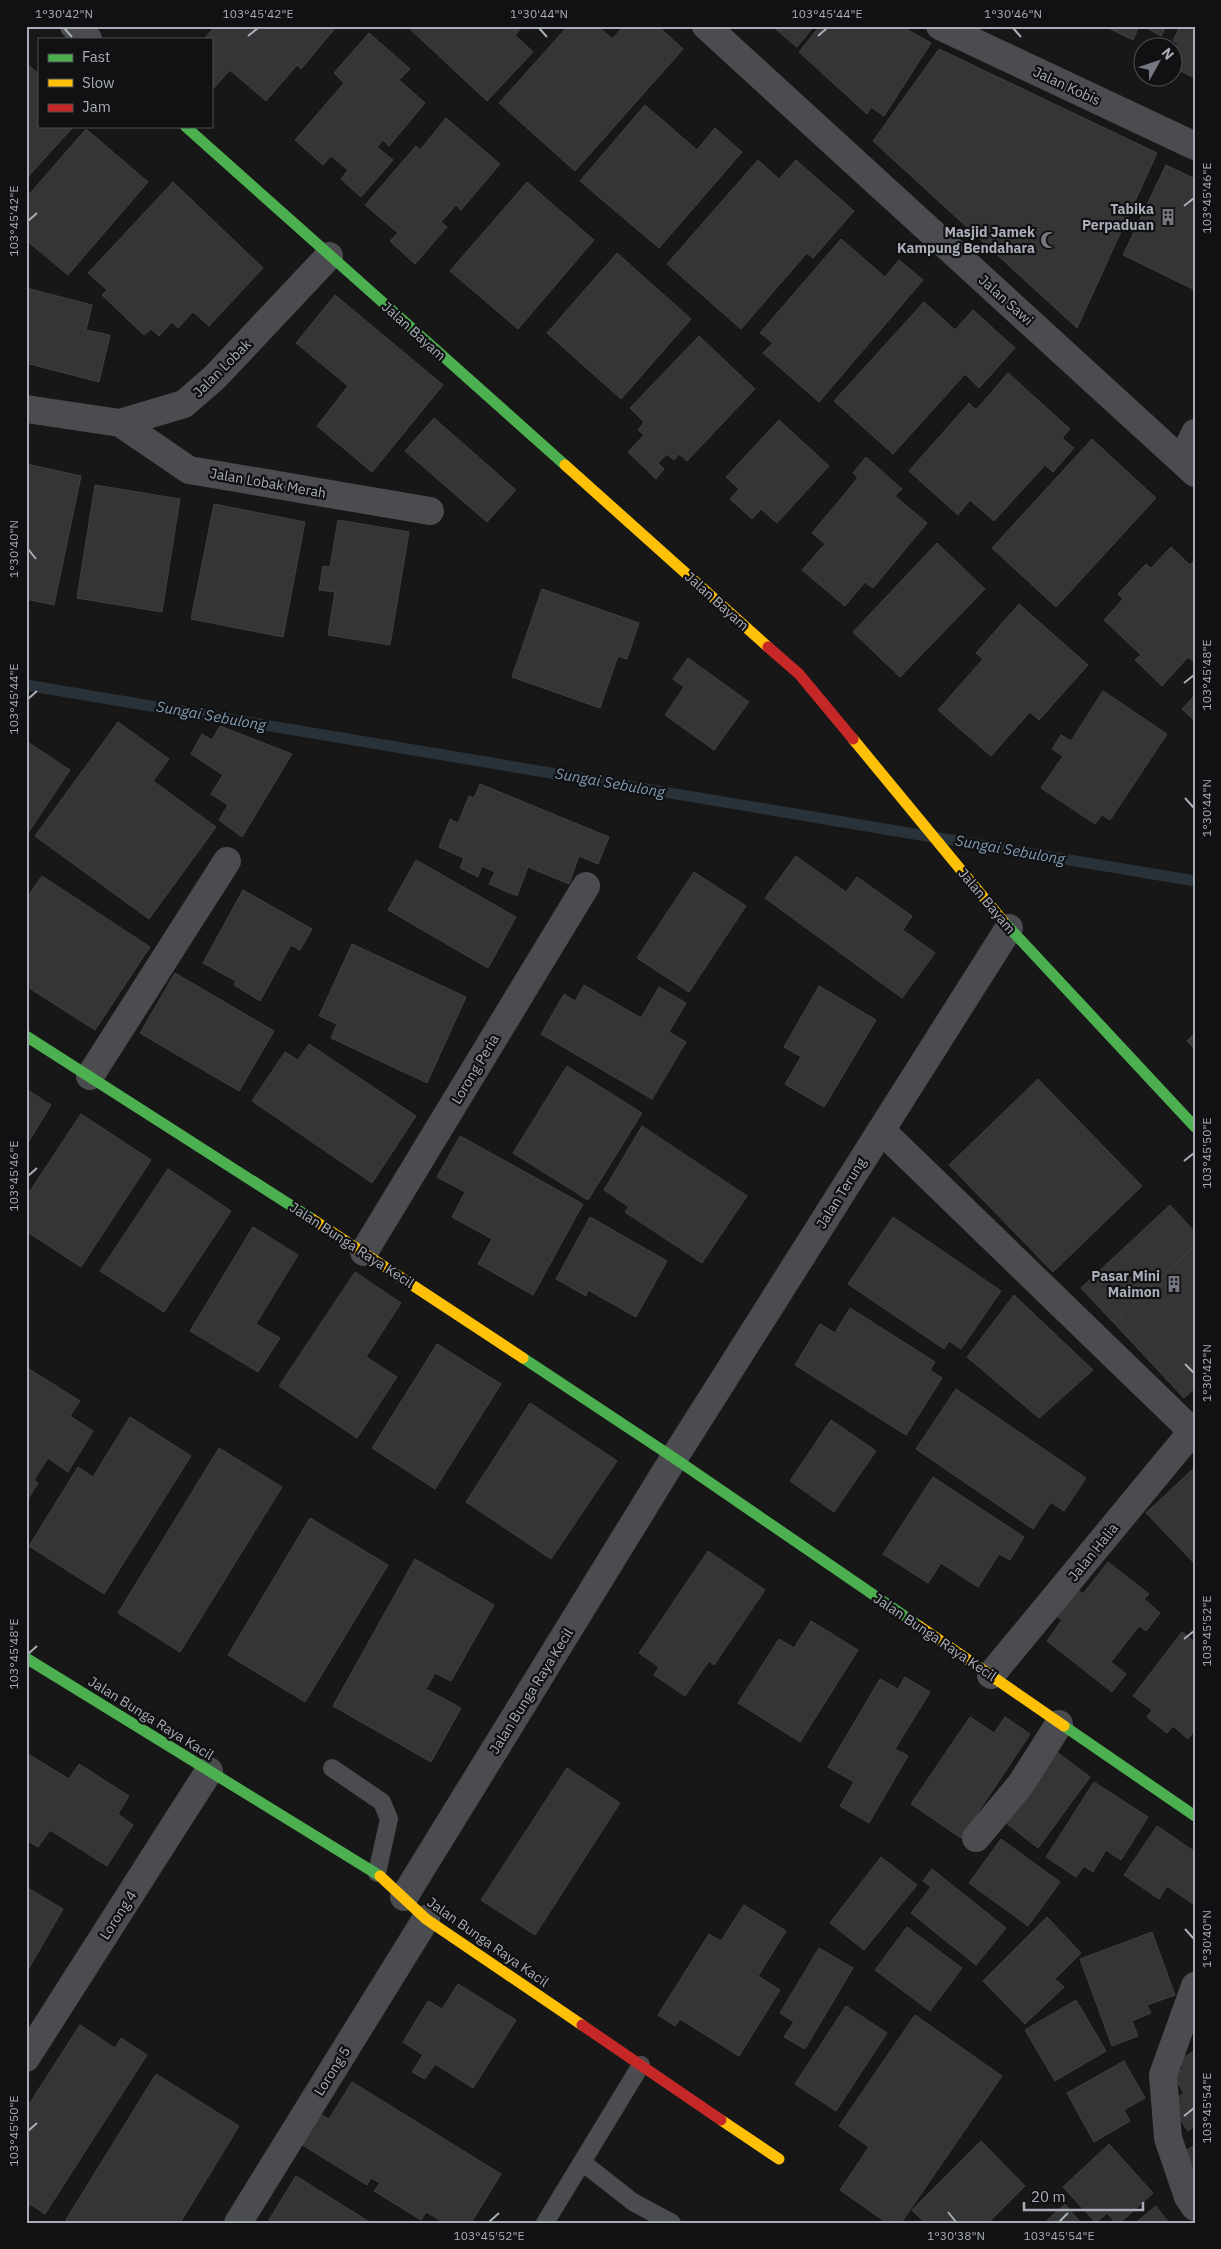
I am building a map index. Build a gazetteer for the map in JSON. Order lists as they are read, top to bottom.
{
  "streets": {
    "street": [
      "Jalan Kobis",
      "Jalan Sawi",
      "Jalan Bayam",
      "Jalan Lobak",
      "Jalan Lobak Merah",
      "Lorong Peria",
      "Jalan Terung",
      "Jalan Bunga Raya Kecil",
      "Jalan Halia",
      "Jalan Bunga Raya Kacil",
      "Lorong 4",
      "Lorong 5"
    ]
  },
  "crossings": [
    ["Jalan Bayam", "Jalan Lobak"],
    ["Jalan Bayam", "Jalan Terung"],
    ["Jalan Lobak", "Jalan Lobak Merah"],
    ["Lorong Peria", "Jalan Bunga Raya Kecil"],
    ["Jalan Terung", "Jalan Bunga Raya Kecil"],
    ["Jalan Bunga Raya Kecil", "Jalan Halia"],
    ["Jalan Bunga Raya Kecil", "Jalan Bunga Raya Kacil"],
    ["Jalan Bunga Raya Kacil", "Lorong 4"],
    ["Jalan Bunga Raya Kacil", "Lorong 5"]
  ],
  "water": ["Sungai Sebulong"],
  "places": {
    "building": ["Tabika Perpaduan", "Pasar Mini Maimon"],
    "mosque": ["Masjid Jamek Kampung Bendahara"]
  },
  "legend": ["Fast", "Slow", "Jam"],
  "scale_bar": "20 m",
  "north": "top right",
  "coordinates": [
    "1°30'42\"N",
    "103°45'42\"E",
    "1°30'44\"N",
    "103°45'44\"E",
    "1°30'46\"N",
    "103°45'46\"E",
    "1°30'40\"N",
    "103°45'48\"E",
    "103°45'50\"E",
    "103°45'52\"E",
    "103°45'54\"E",
    "1°30'38\"N"
  ]
}
